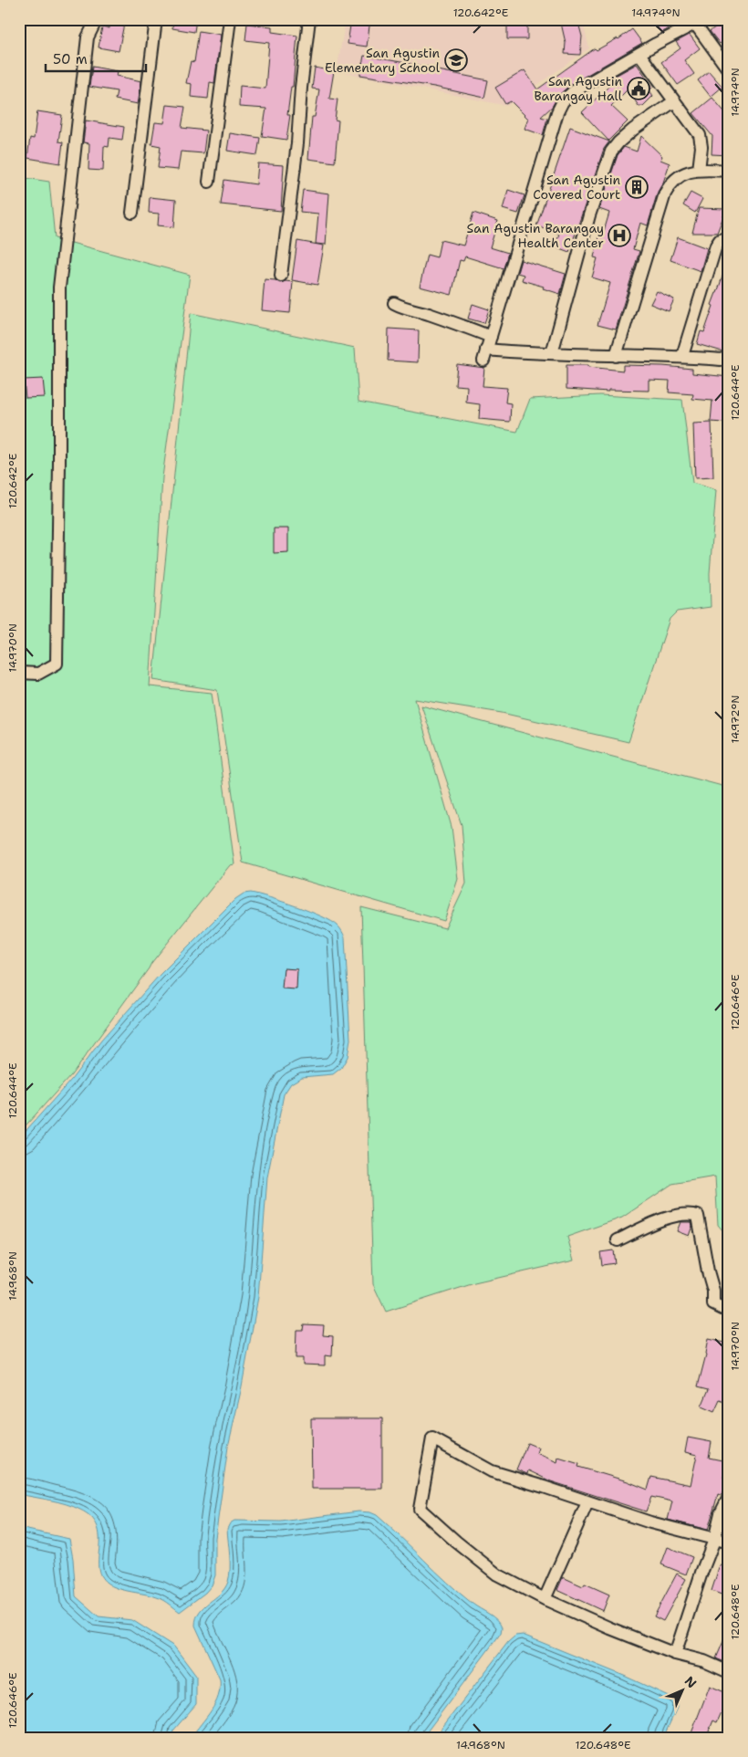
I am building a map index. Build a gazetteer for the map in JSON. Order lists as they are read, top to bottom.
{
  "places": {
    "school or university": ["San Agustin Elementary School"],
    "public building": ["San Agustin Barangay Hall"],
    "building": ["San Agustin Covered Court"],
    "hospital": ["San Agustin Barangay Health Center"]
  },
  "scale_bar": "50 m",
  "north": "top right",
  "coordinates": [
    "120.642°E",
    "14.974°N",
    "120.644°E",
    "14.970°N",
    "14.972°N",
    "120.646°E",
    "14.968°N",
    "120.648°E"
  ]
}
